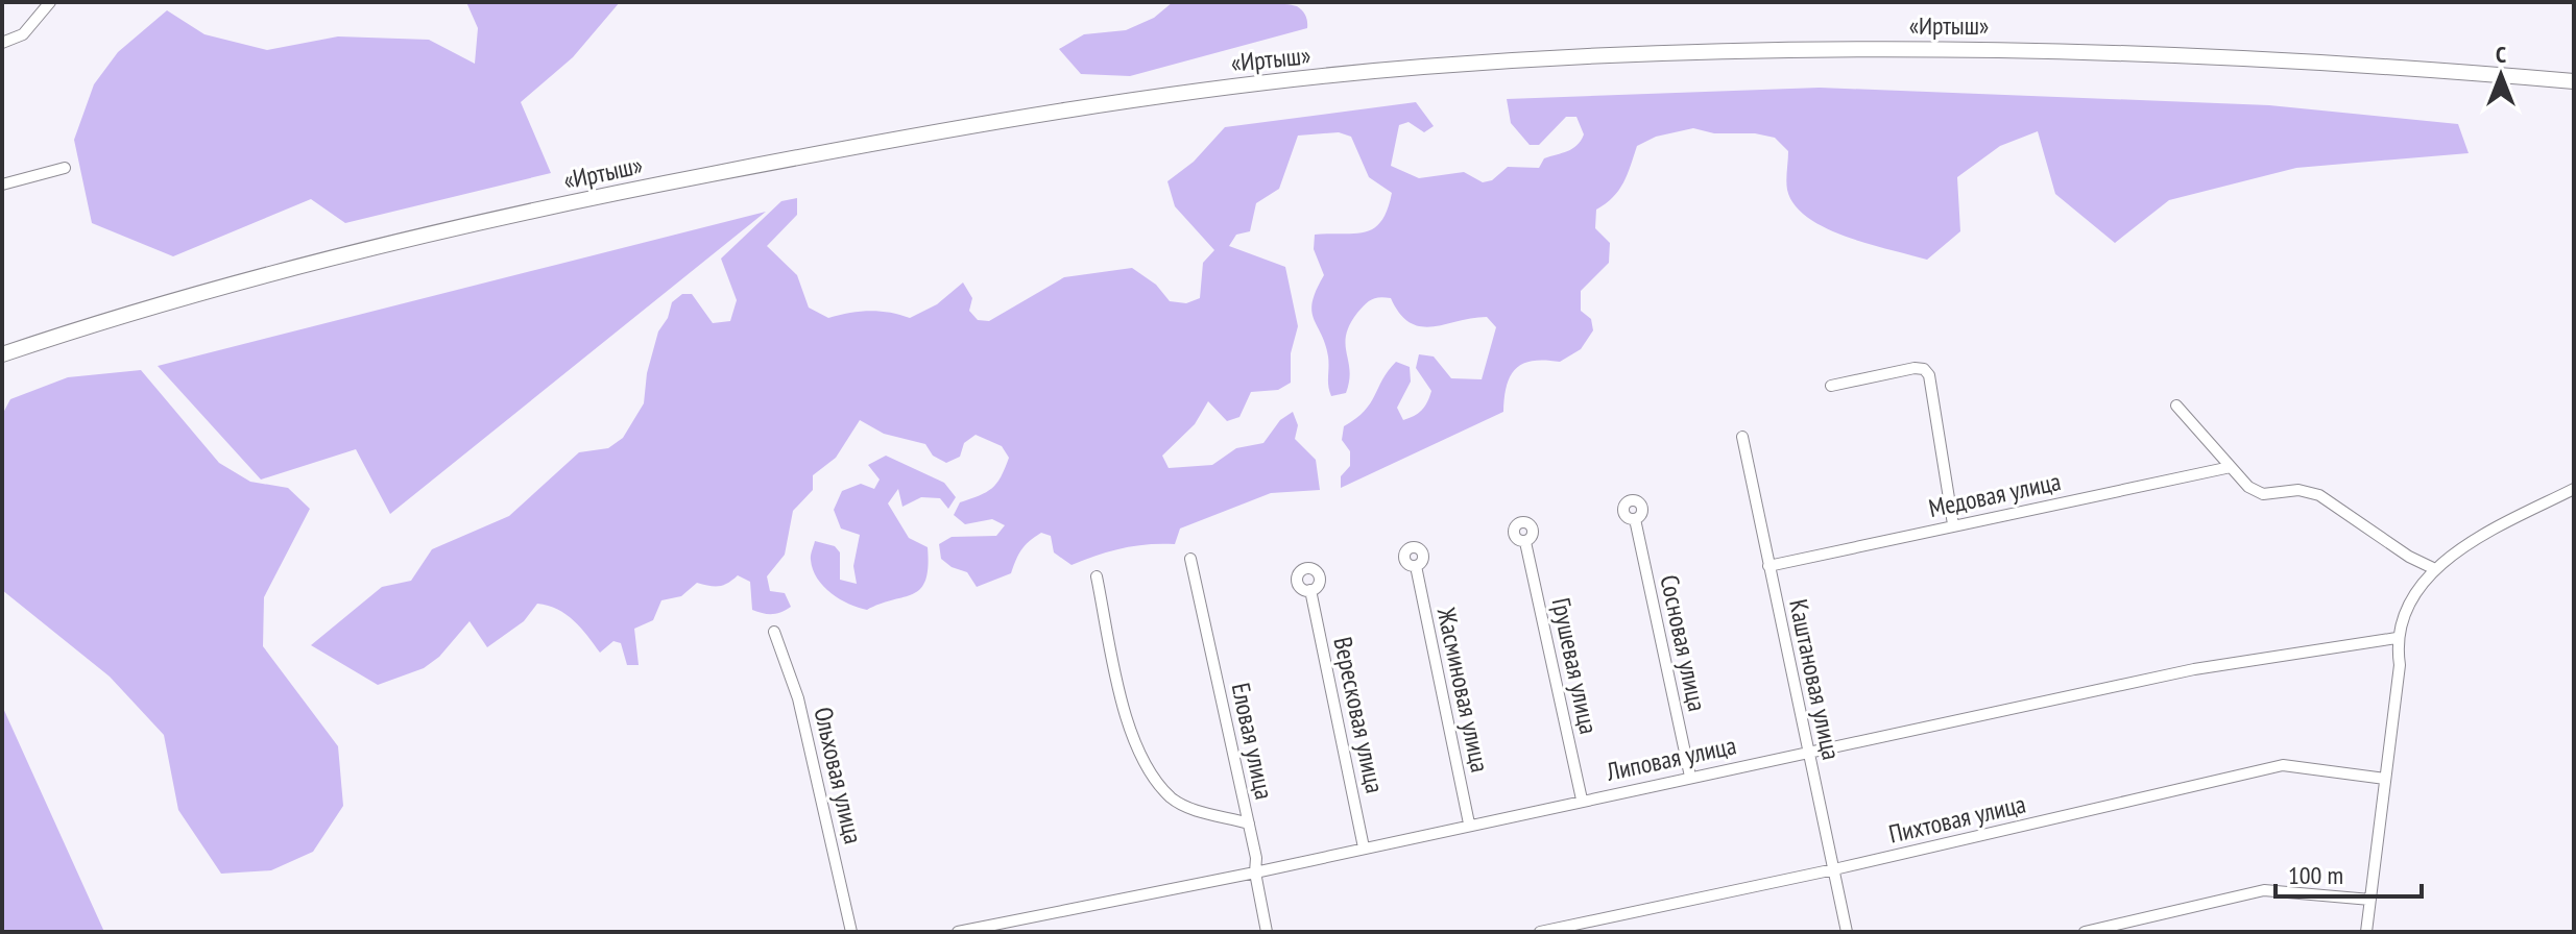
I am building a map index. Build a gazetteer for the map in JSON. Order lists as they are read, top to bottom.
{
  "streets": {
    "highway": ["«Иртыш»"],
    "street": [
      "Медовая улица",
      "Сосновая улица",
      "Грушевая улица",
      "Каштановая улица",
      "Жасминовая улица",
      "Вересковая улица",
      "Еловая улица",
      "Липовая улица",
      "Ольховая улица",
      "Пихтовая улица"
    ]
  },
  "crossings": [
    ["Медовая улица", "Каштановая улица"],
    ["Сосновая улица", "Липовая улица"],
    ["Грушевая улица", "Липовая улица"],
    ["Каштановая улица", "Липовая улица"],
    ["Каштановая улица", "Пихтовая улица"],
    ["Жасминовая улица", "Липовая улица"],
    ["Вересковая улица", "Липовая улица"],
    ["Еловая улица", "Липовая улица"]
  ],
  "scale_bar": "100 m",
  "north": "top"
}
